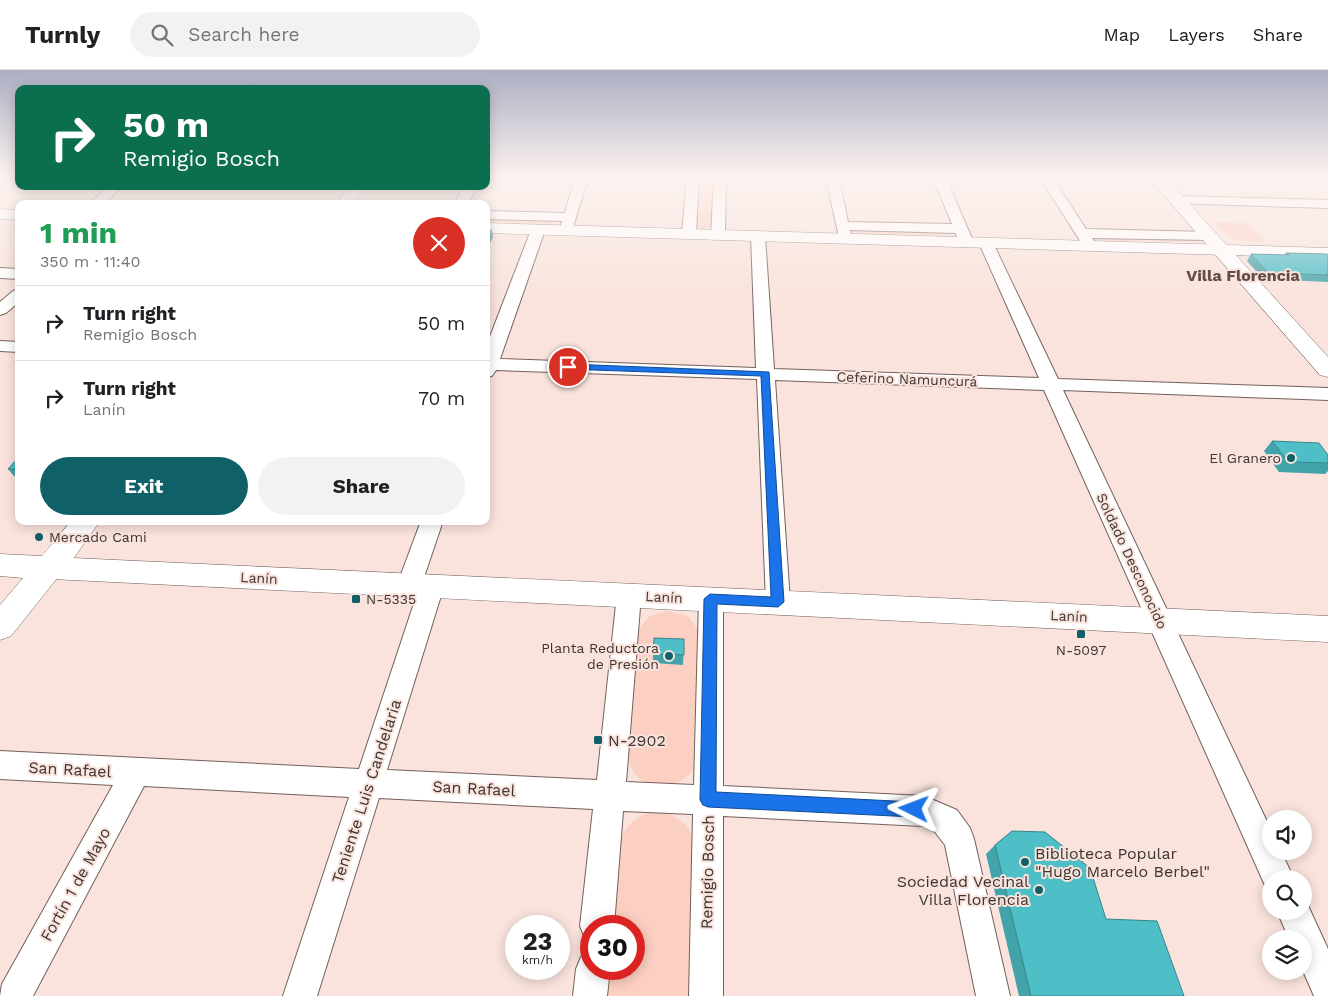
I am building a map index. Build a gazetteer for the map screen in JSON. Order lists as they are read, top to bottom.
{
  "streets": {
    "street": [
      "Ceferino Namuncurá",
      "Soldado Desconocido",
      "Lanín",
      "San Rafael",
      "Teniente Luis Candelaria",
      "Remigio Bosch",
      "Fortín 1 de Mayo"
    ]
  },
  "crossings": [
    ["Ceferino Namuncurá", "Soldado Desconocido"],
    ["Soldado Desconocido", "Lanín"],
    ["Lanín", "Teniente Luis Candelaria"],
    ["Lanín", "Remigio Bosch"],
    ["San Rafael", "Teniente Luis Candelaria"],
    ["San Rafael", "Remigio Bosch"],
    ["San Rafael", "Fortín 1 de Mayo"]
  ],
  "districts": ["Villa Florencia"],
  "places": {
    "other": [
      "El Granero",
      "Mercado Cami",
      "Planta Reductora de Presión",
      "Biblioteca Popular \"Hugo Marcelo Berbel\"",
      "Sociedad Vecinal Villa Florencia"
    ],
    "transit": ["N-5335", "N-5097", "N-2902"]
  },
  "page": {
    "header": "Turnly",
    "search": "Search here",
    "nav": ["Map", "Layers", "Share"],
    "turn": ["50 m", "Remigio Bosch"],
    "heading": ["1 min", "350 m · 11:40"],
    "list": [
      {
        "name": "Turn right",
        "note": "Remigio Bosch",
        "value": "50 m"
      },
      {
        "name": "Turn right",
        "note": "Lanín",
        "value": "70 m"
      }
    ],
    "buttons": ["Exit", "Share"],
    "speed": "23 km/h",
    "limit": "30"
  }
}
